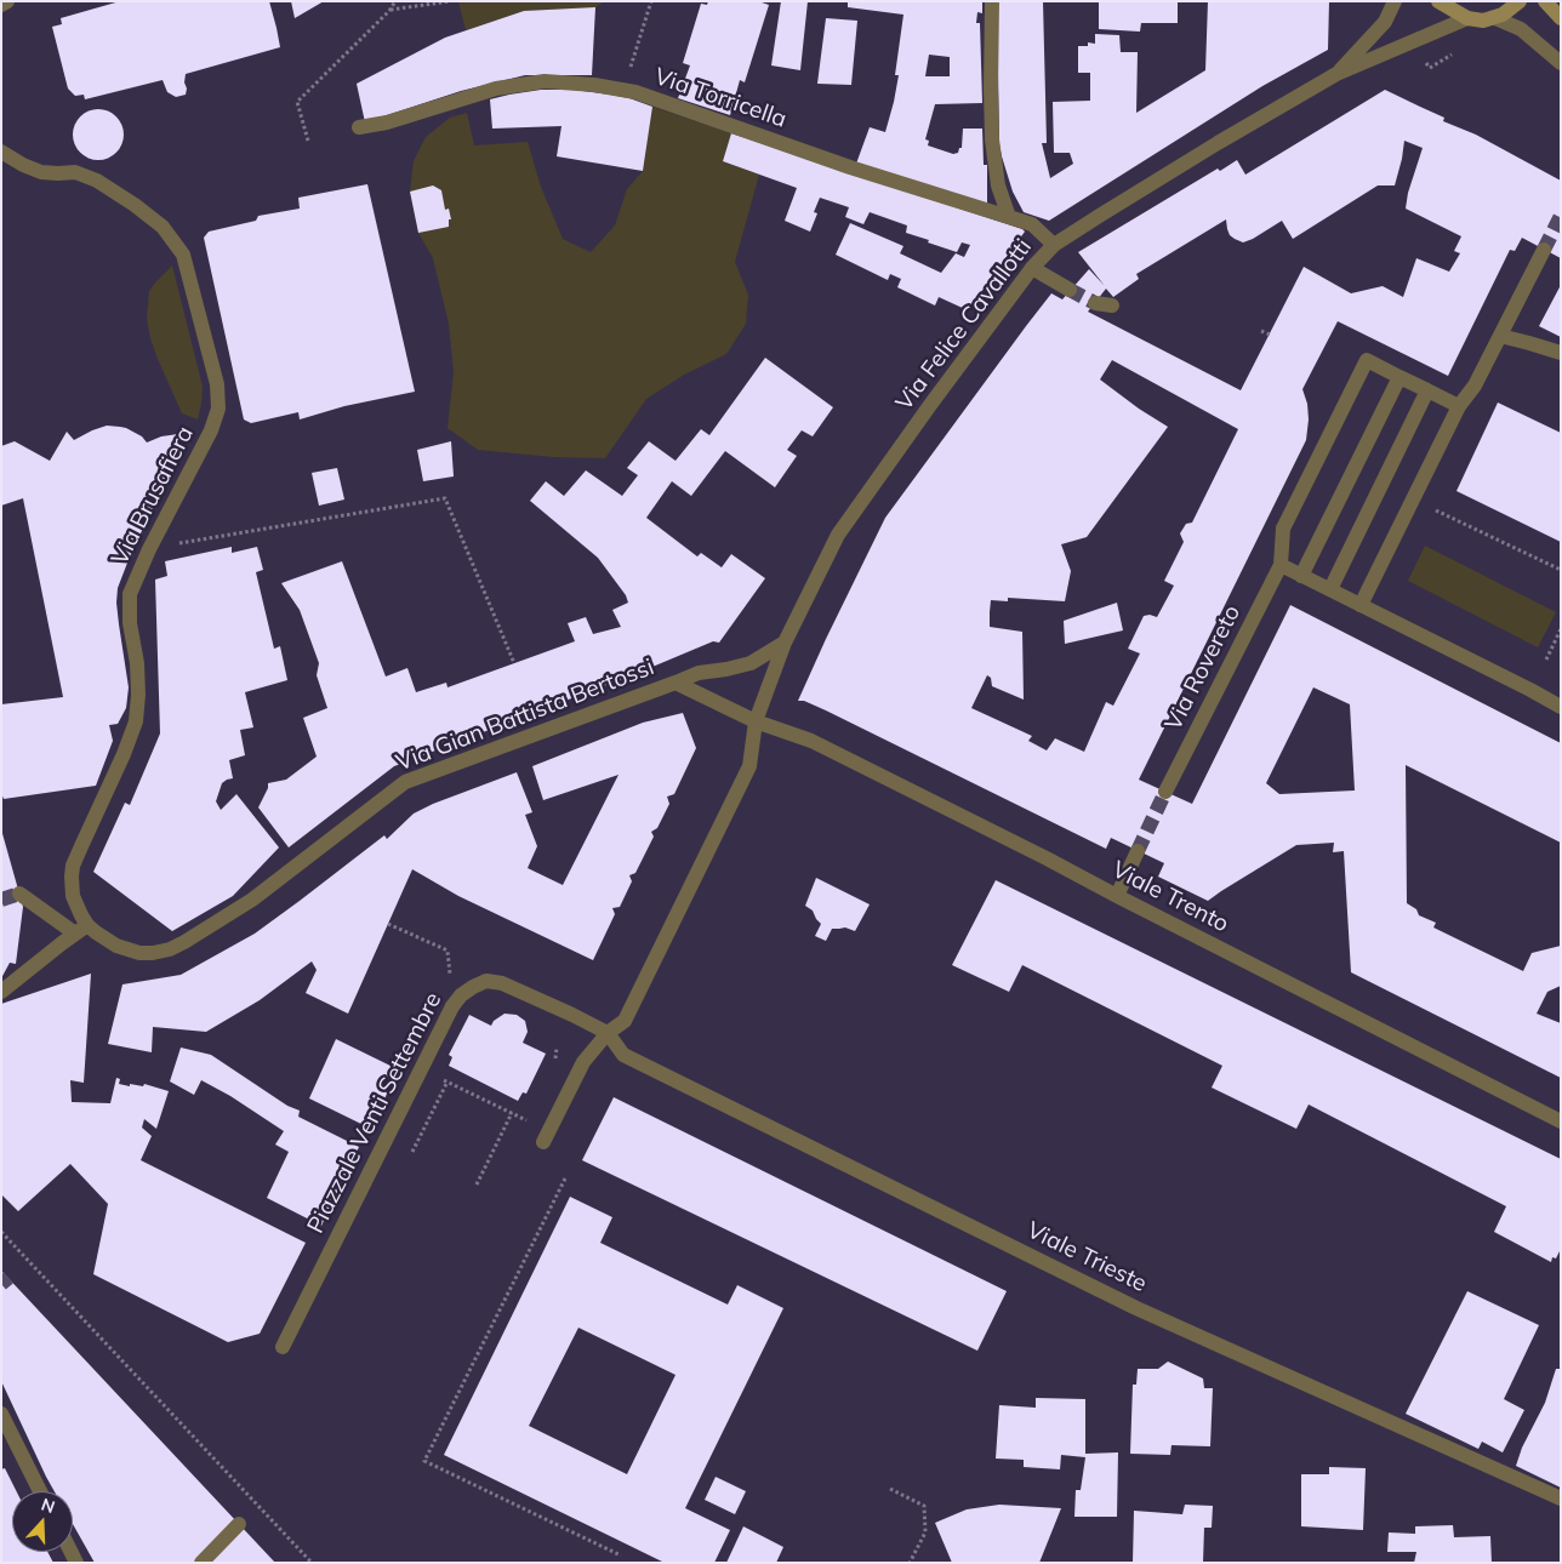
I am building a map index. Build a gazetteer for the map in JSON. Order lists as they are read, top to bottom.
{
  "streets": {
    "street": [
      "Via Torricella",
      "Via Felice Cavallotti",
      "Via Brusafiera",
      "Via Rovereto",
      "Via Gian Battista Bertossi",
      "Viale Trento",
      "Piazzale Venti Settembre",
      "Viale Trieste"
    ]
  },
  "crossings": [
    ["Via Torricella", "Via Felice Cavallotti"],
    ["Via Felice Cavallotti", "Via Gian Battista Bertossi"],
    ["Via Felice Cavallotti", "Viale Trento"],
    ["Via Felice Cavallotti", "Piazzale Venti Settembre"],
    ["Via Felice Cavallotti", "Viale Trieste"],
    ["Via Brusafiera", "Via Gian Battista Bertossi"],
    ["Via Gian Battista Bertossi", "Viale Trento"],
    ["Piazzale Venti Settembre", "Viale Trieste"]
  ],
  "north": "top"
}
